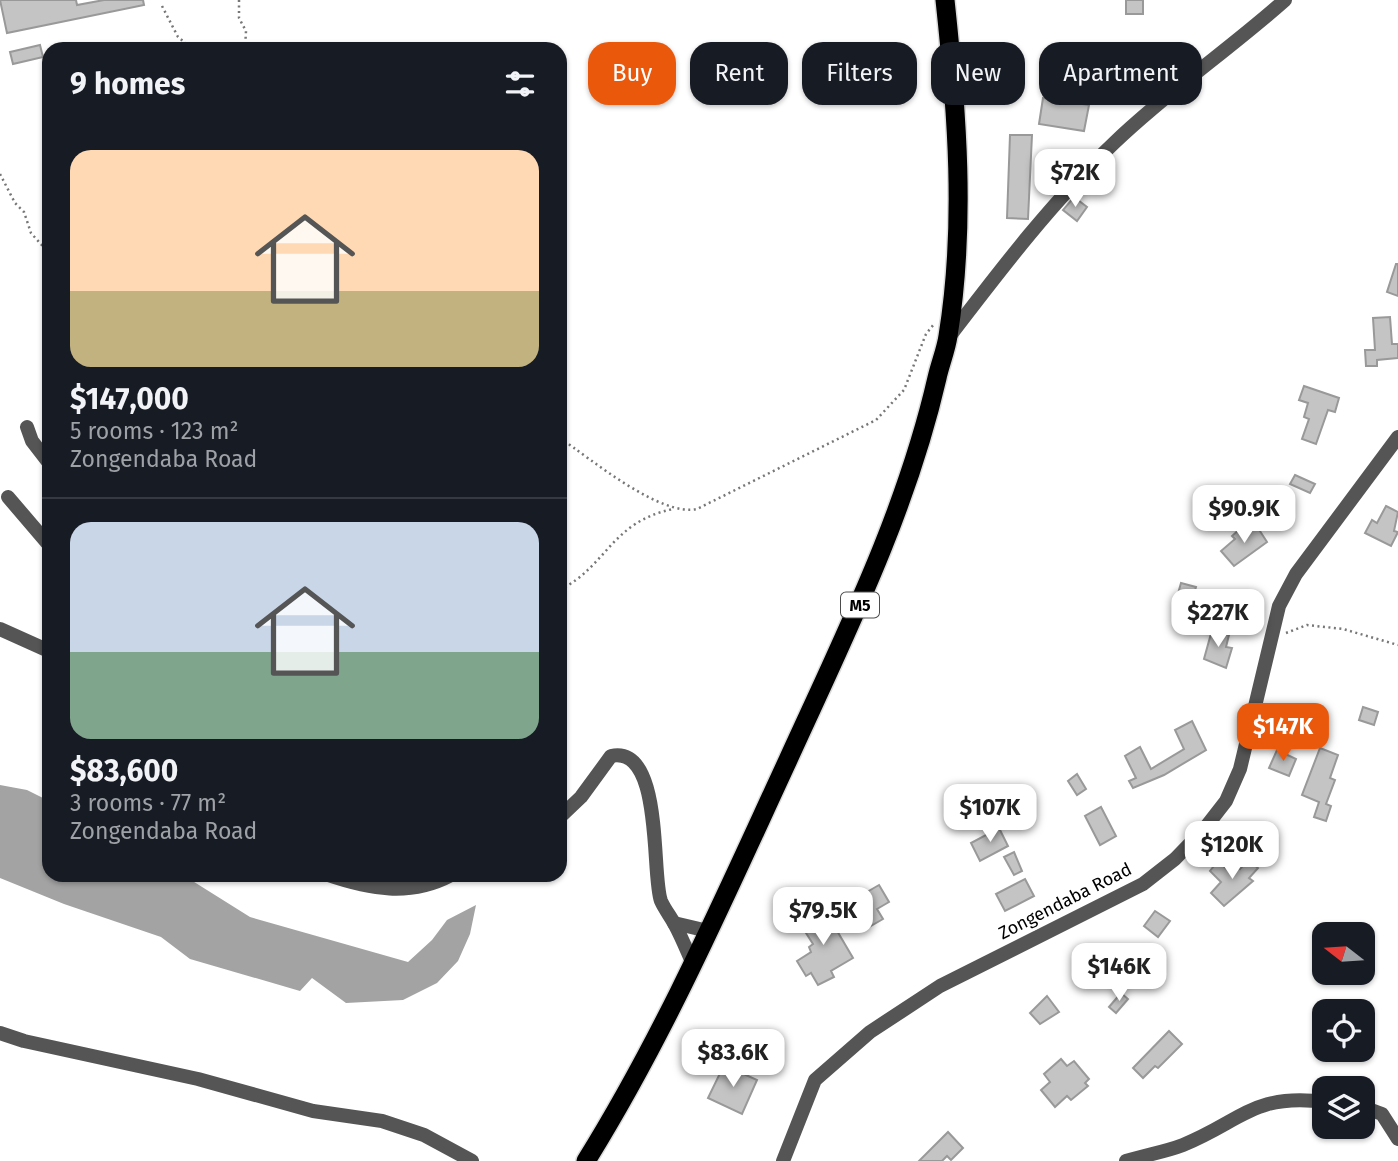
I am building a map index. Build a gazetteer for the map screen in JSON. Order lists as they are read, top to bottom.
{
  "streets": {
    "highway": ["M5"],
    "street": ["Zongendaba Road"]
  },
  "north": "left",
  "page": {
    "chip": [
      "Buy",
      "Rent",
      "Filters",
      "New",
      "Apartment"
    ],
    "heading": "9 homes",
    "list": [
      {
        "name": "$147,000",
        "note": "5 rooms · 123 m² · Zongendaba Road"
      },
      {
        "name": "$83,600",
        "note": "3 rooms · 77 m² · Zongendaba Road"
      }
    ],
    "price": [
      "$72K",
      "$90.9K",
      "$227K",
      "$147K",
      "$107K",
      "$120K",
      "$79.5K",
      "$146K",
      "$83.6K"
    ]
  }
}
